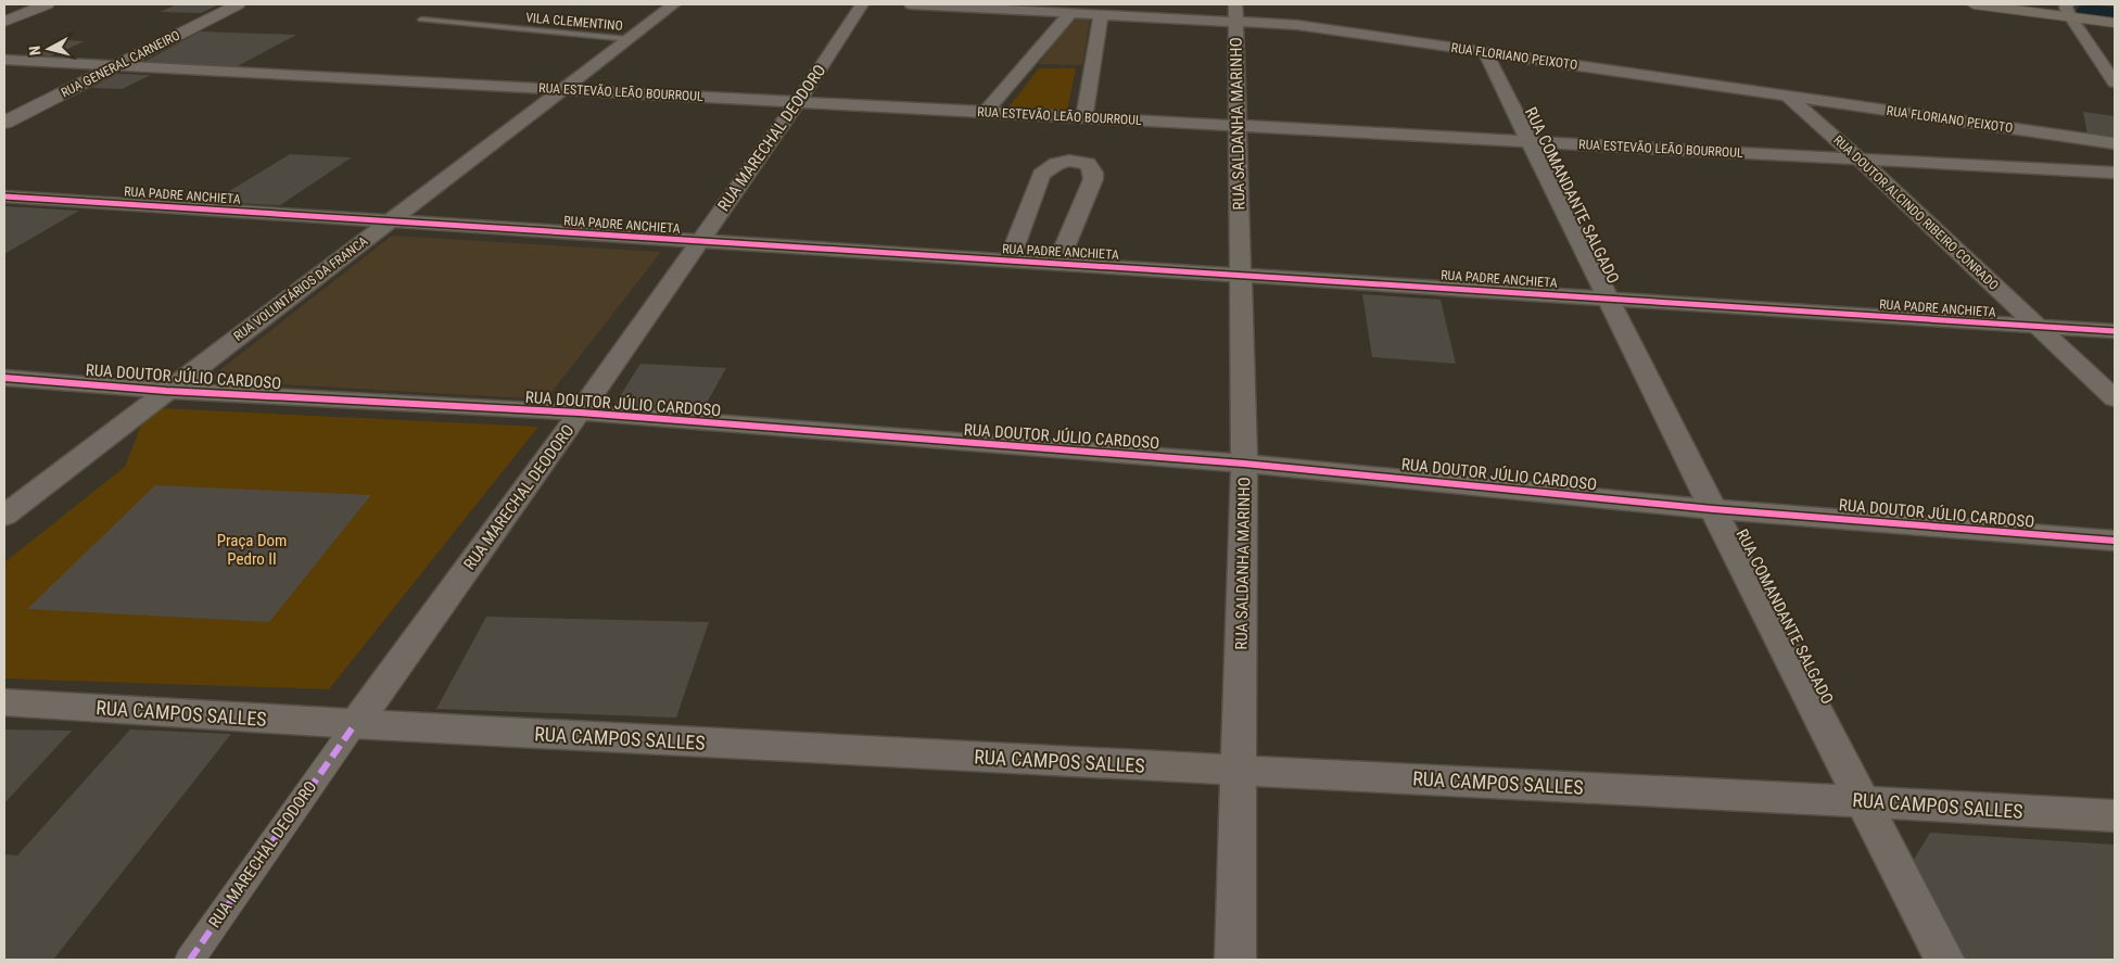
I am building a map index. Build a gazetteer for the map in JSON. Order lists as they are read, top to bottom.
{
  "streets": {
    "street": [
      "RUA FLORIANO PEIXOTO",
      "RUA GENERAL CARNEIRO",
      "RUA ESTEVÃO LEÃO BOURROUL",
      "RUA SALDANHA MARINHO",
      "RUA MARECHAL DEODORO",
      "RUA PADRE ANCHIETA",
      "RUA COMANDANTE SALGADO",
      "RUA DOUTOR ALCINDO RIBEIRO CONRADO",
      "RUA VOLUNTÁRIOS DA FRANCA",
      "RUA DOUTOR JÚLIO CARDOSO",
      "RUA CAMPOS SALLES"
    ],
    "lane": ["VILA CLEMENTINO"]
  },
  "crossings": [
    ["VILA CLEMENTINO", "RUA VOLUNTÁRIOS DA FRANCA"],
    ["RUA FLORIANO PEIXOTO", "RUA SALDANHA MARINHO"],
    ["RUA FLORIANO PEIXOTO", "RUA COMANDANTE SALGADO"],
    ["RUA FLORIANO PEIXOTO", "RUA DOUTOR ALCINDO RIBEIRO CONRADO"],
    ["RUA GENERAL CARNEIRO", "RUA ESTEVÃO LEÃO BOURROUL"],
    ["RUA ESTEVÃO LEÃO BOURROUL", "RUA SALDANHA MARINHO"],
    ["RUA ESTEVÃO LEÃO BOURROUL", "RUA MARECHAL DEODORO"],
    ["RUA ESTEVÃO LEÃO BOURROUL", "RUA COMANDANTE SALGADO"],
    ["RUA ESTEVÃO LEÃO BOURROUL", "RUA DOUTOR ALCINDO RIBEIRO CONRADO"],
    ["RUA ESTEVÃO LEÃO BOURROUL", "RUA VOLUNTÁRIOS DA FRANCA"],
    ["RUA SALDANHA MARINHO", "RUA PADRE ANCHIETA"],
    ["RUA SALDANHA MARINHO", "RUA DOUTOR JÚLIO CARDOSO"],
    ["RUA SALDANHA MARINHO", "RUA CAMPOS SALLES"],
    ["RUA MARECHAL DEODORO", "RUA PADRE ANCHIETA"],
    ["RUA MARECHAL DEODORO", "RUA DOUTOR JÚLIO CARDOSO"],
    ["RUA MARECHAL DEODORO", "RUA CAMPOS SALLES"],
    ["RUA PADRE ANCHIETA", "RUA COMANDANTE SALGADO"],
    ["RUA PADRE ANCHIETA", "RUA DOUTOR ALCINDO RIBEIRO CONRADO"],
    ["RUA PADRE ANCHIETA", "RUA VOLUNTÁRIOS DA FRANCA"],
    ["RUA COMANDANTE SALGADO", "RUA DOUTOR JÚLIO CARDOSO"],
    ["RUA COMANDANTE SALGADO", "RUA CAMPOS SALLES"],
    ["RUA VOLUNTÁRIOS DA FRANCA", "RUA DOUTOR JÚLIO CARDOSO"]
  ],
  "parks": ["Praça Dom Pedro II"],
  "north": "left"
}
